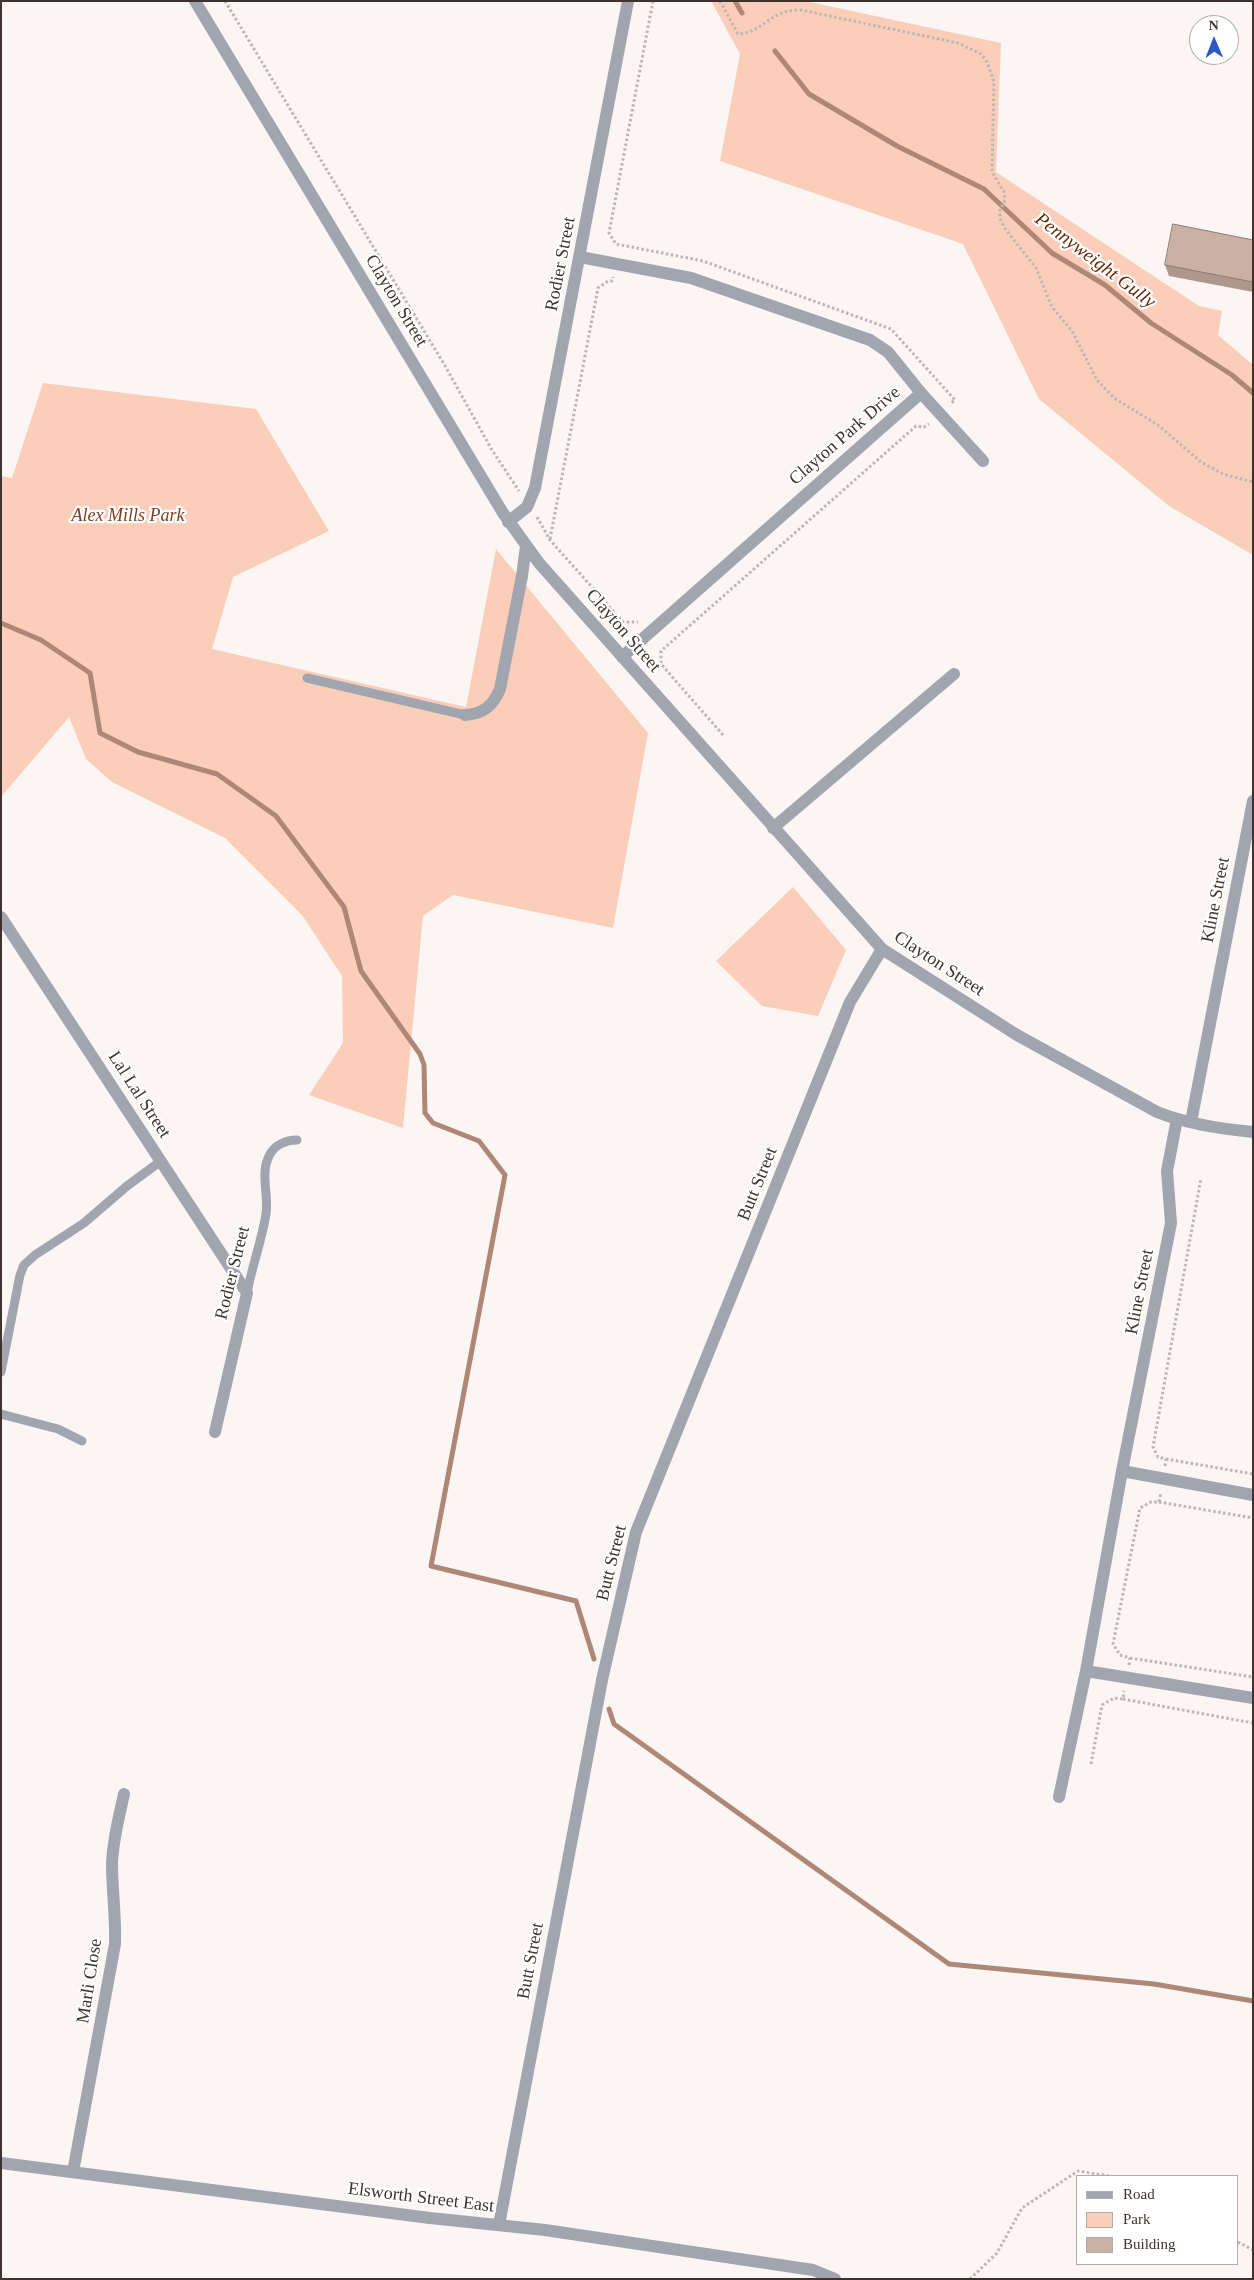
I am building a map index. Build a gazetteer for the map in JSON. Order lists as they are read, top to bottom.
{
  "streets": {
    "street": [
      "Rodier Street",
      "Clayton Street",
      "Clayton Park Drive",
      "Kline Street",
      "Lal Lal Street",
      "Butt Street",
      "Marli Close",
      "Elsworth Street East"
    ]
  },
  "crossings": [
    ["Rodier Street", "Clayton Park Drive"],
    ["Rodier Street", "Lal Lal Street"],
    ["Clayton Street", "Clayton Park Drive"],
    ["Clayton Street", "Kline Street"],
    ["Clayton Street", "Butt Street"],
    ["Butt Street", "Elsworth Street East"],
    ["Marli Close", "Elsworth Street East"]
  ],
  "water": ["Pennyweight Gully"],
  "parks": ["Alex Mills Park"],
  "legend": ["Road", "Park", "Building"],
  "north": "top"
}
